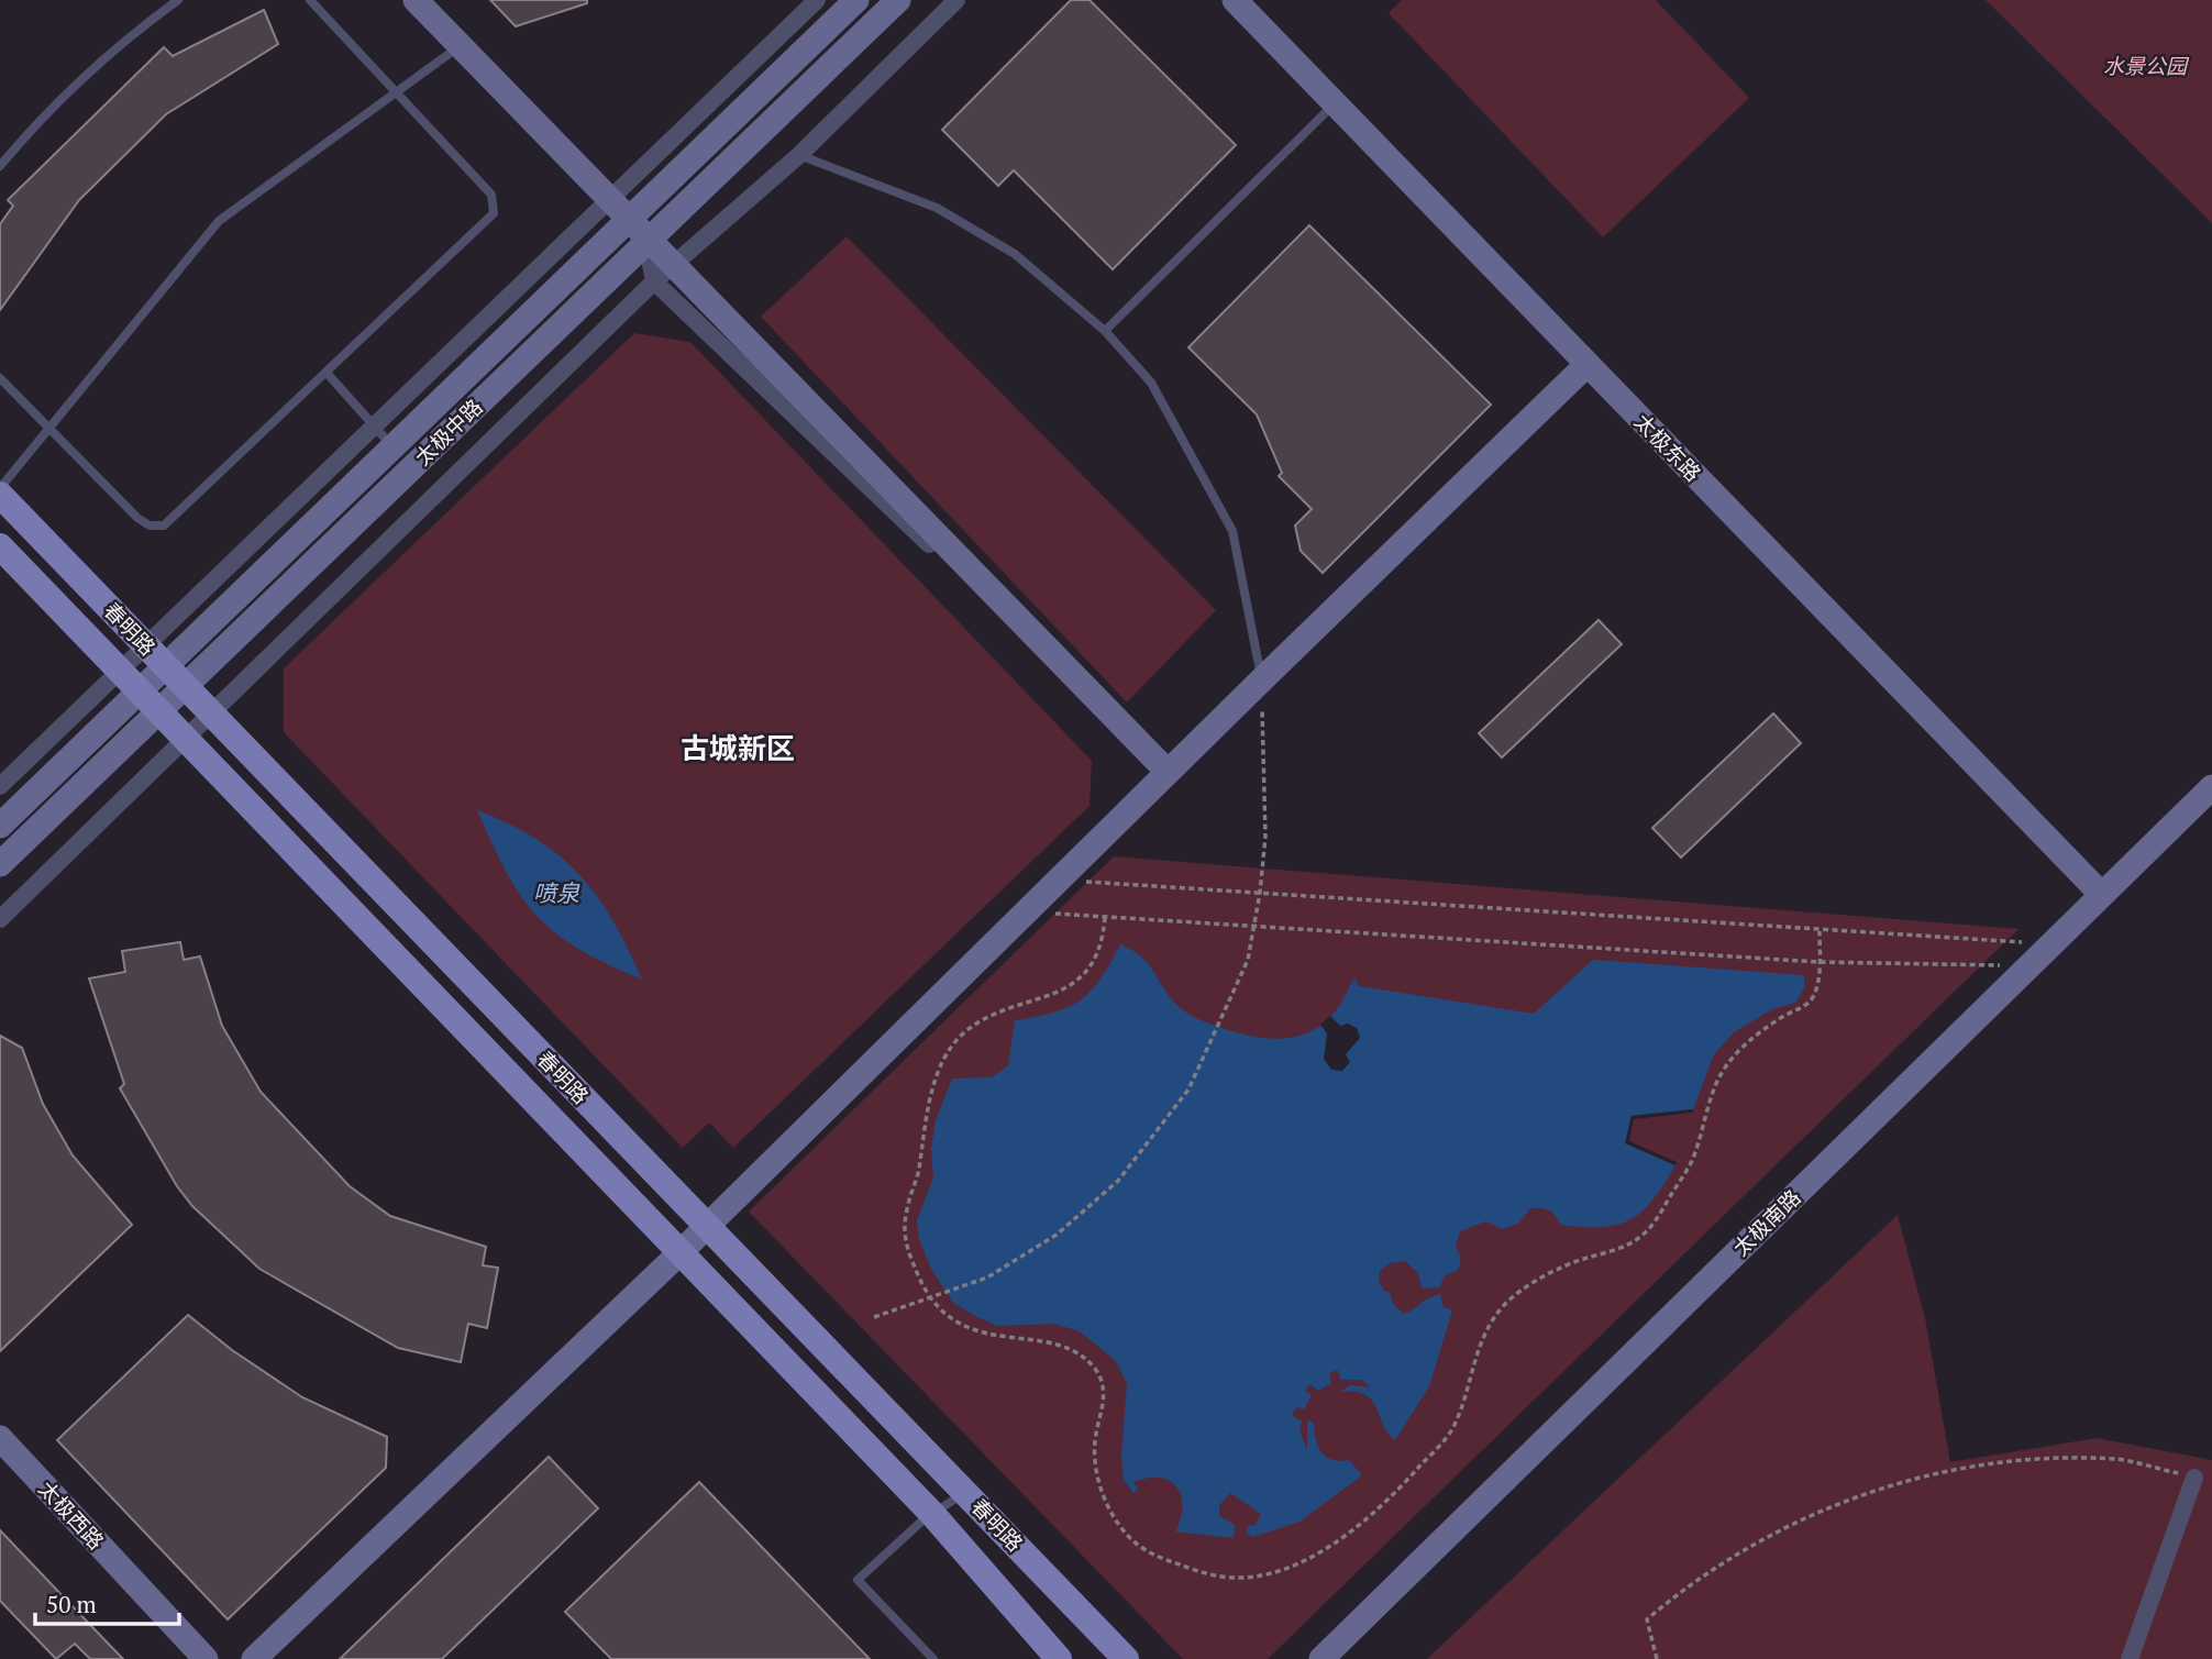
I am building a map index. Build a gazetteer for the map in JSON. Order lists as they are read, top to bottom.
{
  "streets": {
    "main road": ["春明路"],
    "street": [
      "太极中路",
      "太极东路",
      "太极南路",
      "太极西路"
    ]
  },
  "crossings": [
    ["太极中路", "春明路"],
    ["太极东路", "太极南路"]
  ],
  "districts": ["古城新区"],
  "water": ["喷泉"],
  "parks": ["水景公园"],
  "scale_bar": "50 m"
}
